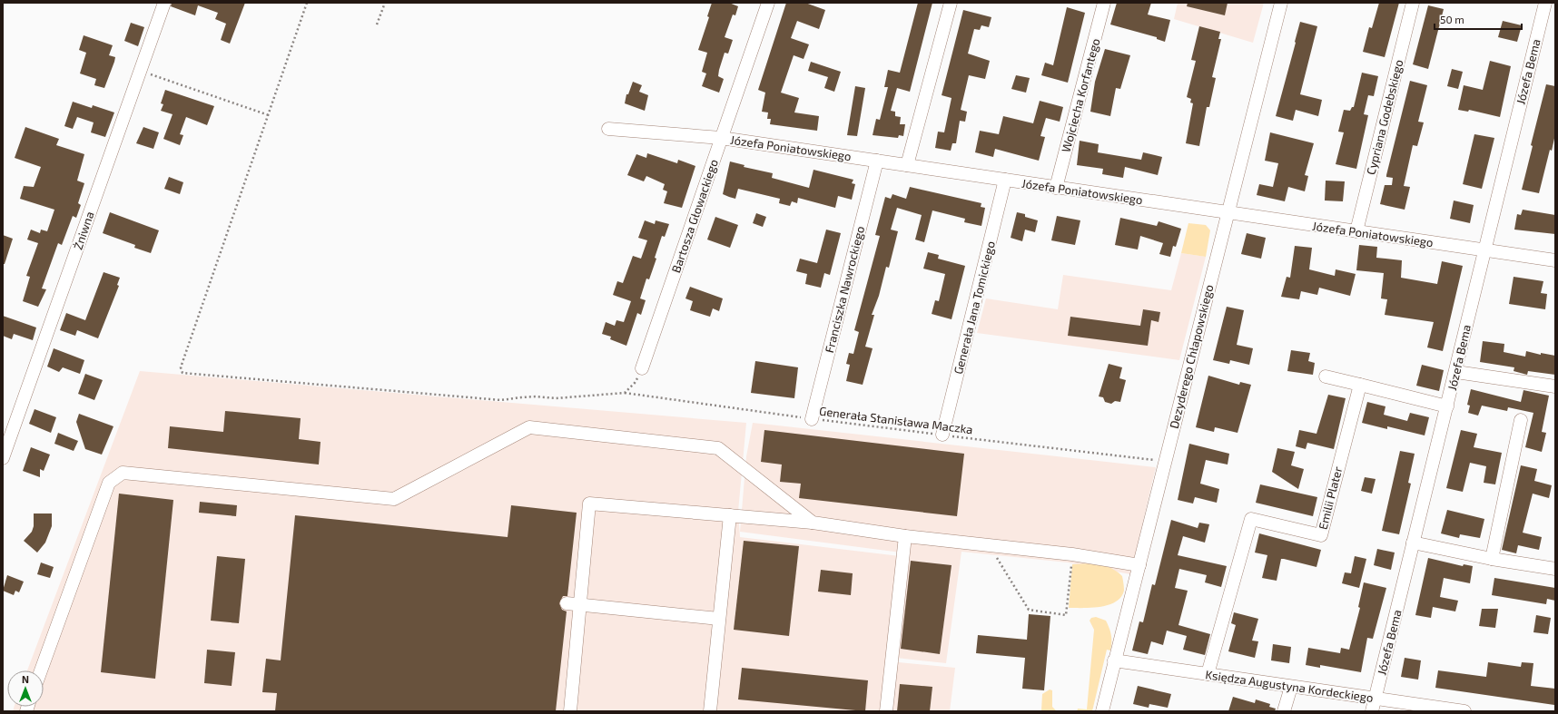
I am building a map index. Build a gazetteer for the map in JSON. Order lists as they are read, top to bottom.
{
  "streets": {
    "street": [
      "Józefa Bema",
      "Wojciecha Korfantego",
      "Cypriana Godebskiego",
      "Józefa Poniatowskiego",
      "Bartosza Głowackiego",
      "Żniwna",
      "Franciszka Nawrockiego",
      "Generała Jana Tomickiego",
      "Dezyderego Chłapowskiego",
      "Emilii Plater",
      "Księdza Augustyna Kordeckiego"
    ],
    "path": ["Generała Stanisława Maczka"]
  },
  "crossings": [
    ["Józefa Bema", "Józefa Poniatowskiego"],
    ["Józefa Bema", "Księdza Augustyna Kordeckiego"],
    ["Wojciecha Korfantego", "Józefa Poniatowskiego"],
    ["Cypriana Godebskiego", "Józefa Poniatowskiego"],
    ["Józefa Poniatowskiego", "Bartosza Głowackiego"],
    ["Józefa Poniatowskiego", "Franciszka Nawrockiego"],
    ["Józefa Poniatowskiego", "Generała Jana Tomickiego"],
    ["Józefa Poniatowskiego", "Dezyderego Chłapowskiego"],
    ["Franciszka Nawrockiego", "Generała Stanisława Maczka"],
    ["Generała Jana Tomickiego", "Generała Stanisława Maczka"],
    ["Dezyderego Chłapowskiego", "Generała Stanisława Maczka"],
    ["Dezyderego Chłapowskiego", "Księdza Augustyna Kordeckiego"],
    ["Emilii Plater", "Księdza Augustyna Kordeckiego"]
  ],
  "scale_bar": "50 m",
  "north": "top"
}
